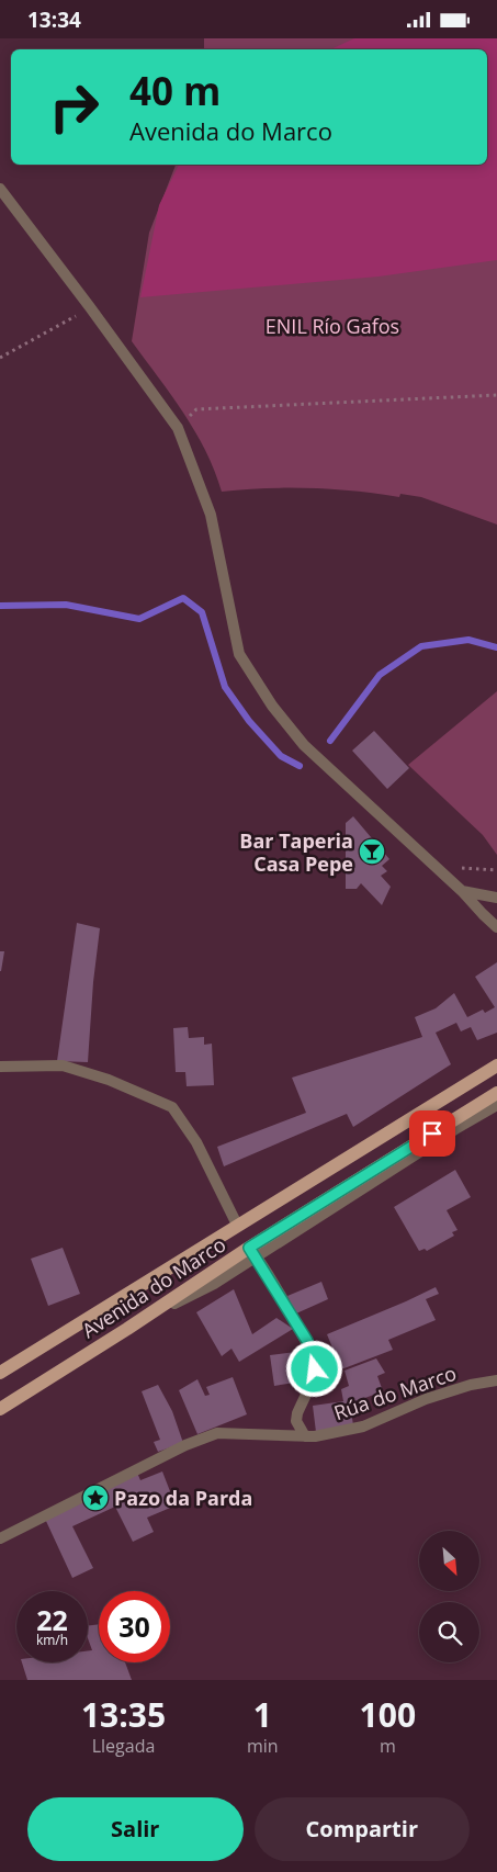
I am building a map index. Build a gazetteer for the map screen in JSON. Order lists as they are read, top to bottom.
{
  "streets": {
    "main road": ["Avenida do Marco"],
    "street": ["Rúa do Marco"]
  },
  "parks": ["ENIL Río Gafos"],
  "places": {
    "bar": ["Bar Taperia Casa Pepe"],
    "place": ["Pazo da Parda"]
  },
  "north": "bottom right",
  "page": {
    "status": "13:34",
    "turn": ["40 m", "Avenida do Marco"],
    "speed": "22 km/h",
    "limit": "30",
    "eta": [
      "13:35",
      "Llegada",
      "1",
      "min",
      "100",
      "m"
    ],
    "buttons": ["Salir", "Compartir"]
  }
}
